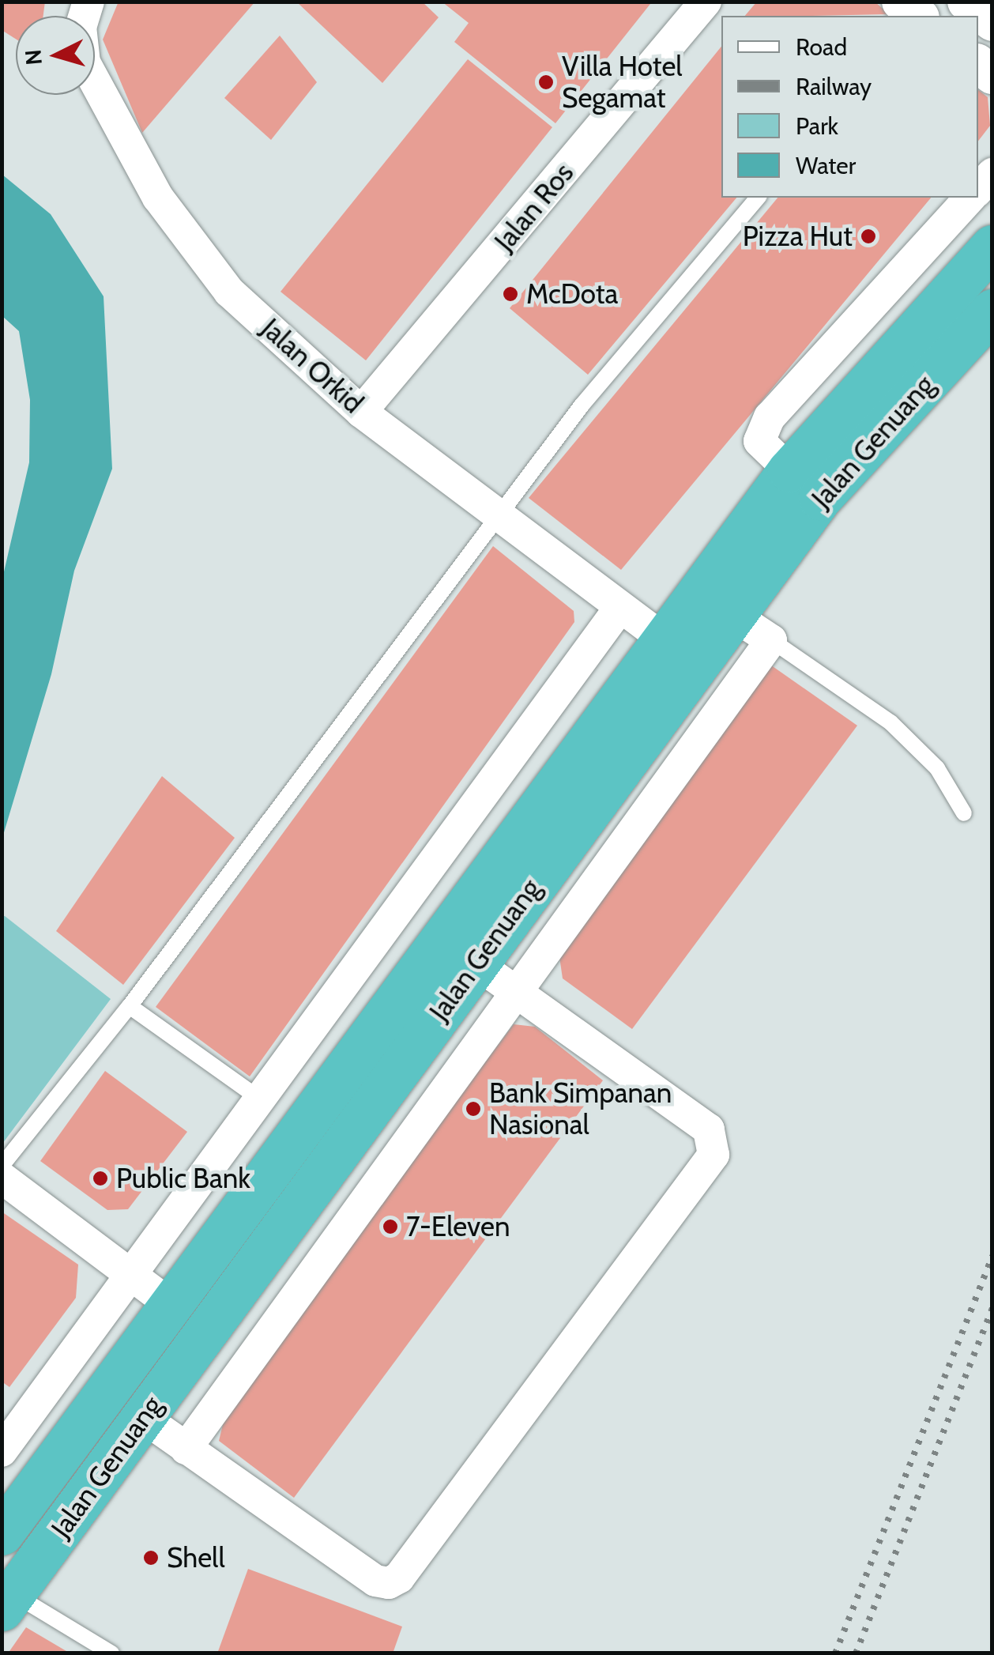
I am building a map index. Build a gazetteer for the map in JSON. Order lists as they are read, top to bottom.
{
  "streets": {
    "highway": ["Jalan Genuang"],
    "street": ["Jalan Ros", "Jalan Orkid"]
  },
  "crossings": [
    ["Jalan Ros", "Jalan Orkid"],
    ["Jalan Orkid", "Jalan Genuang"]
  ],
  "places": [
    "Villa Hotel Segamat",
    "Pizza Hut",
    "McDota",
    "Bank Simpanan Nasional",
    "Public Bank",
    "7-Eleven",
    "Shell"
  ],
  "legend": [
    "Road",
    "Railway",
    "Park",
    "Water"
  ],
  "north": "left"
}
